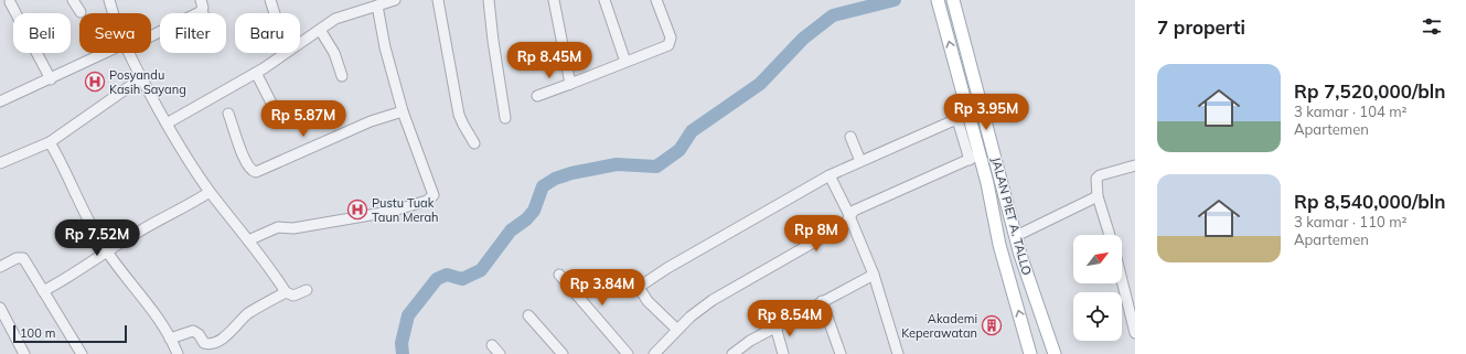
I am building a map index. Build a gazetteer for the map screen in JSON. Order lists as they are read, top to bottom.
{
  "streets": {
    "main road": ["JALAN PIET A. TALLO"]
  },
  "places": {
    "hospital": ["Posyandu Kasih Sayang", "Pustu Tuak Taun Merah"],
    "building": ["Akademi Keperawatan"]
  },
  "scale_bar": "100 m",
  "north": "top right",
  "page": {
    "heading": "7 properti",
    "chip": [
      "Beli",
      "Sewa",
      "Filter",
      "Baru"
    ],
    "price": [
      "Rp 8.45M",
      "Rp 3.95M",
      "Rp 5.87M",
      "Rp 8M",
      "Rp 7.52M",
      "Rp 3.84M",
      "Rp 8.54M"
    ],
    "list": [
      {
        "name": "Rp 7,520,000/bln",
        "note": "3 kamar · 104 m² · Apartemen"
      },
      {
        "name": "Rp 8,540,000/bln",
        "note": "3 kamar · 110 m² · Apartemen"
      }
    ],
    "scale": "100 m"
  }
}
